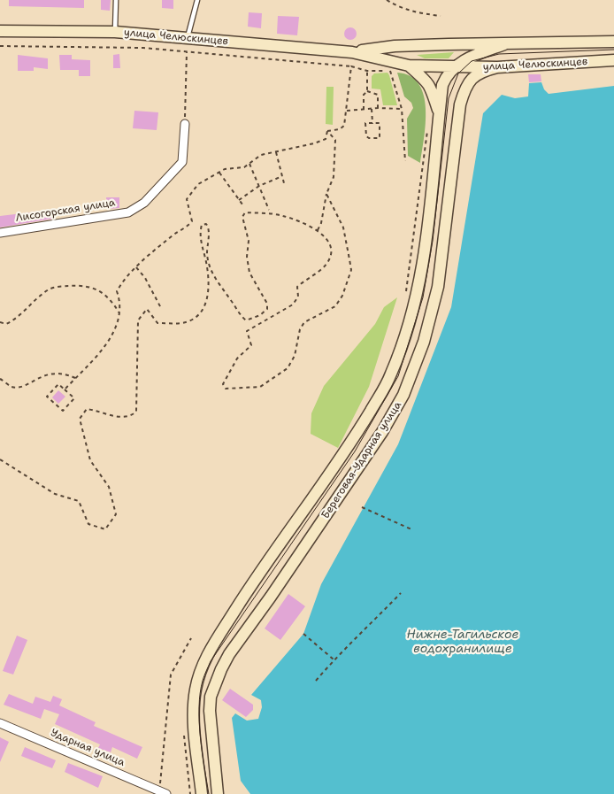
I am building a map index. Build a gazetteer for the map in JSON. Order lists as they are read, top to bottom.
{
  "streets": {
    "main road": ["улица Челюскинцев", "Береговая-Ударная улица"],
    "street": ["Лисогорская улица", "Ударная улица"]
  },
  "crossings": [
    ["улица Челюскинцев", "Береговая-Ударная улица"]
  ],
  "water": ["Нижне-Тагильское водохранилище"]
}
